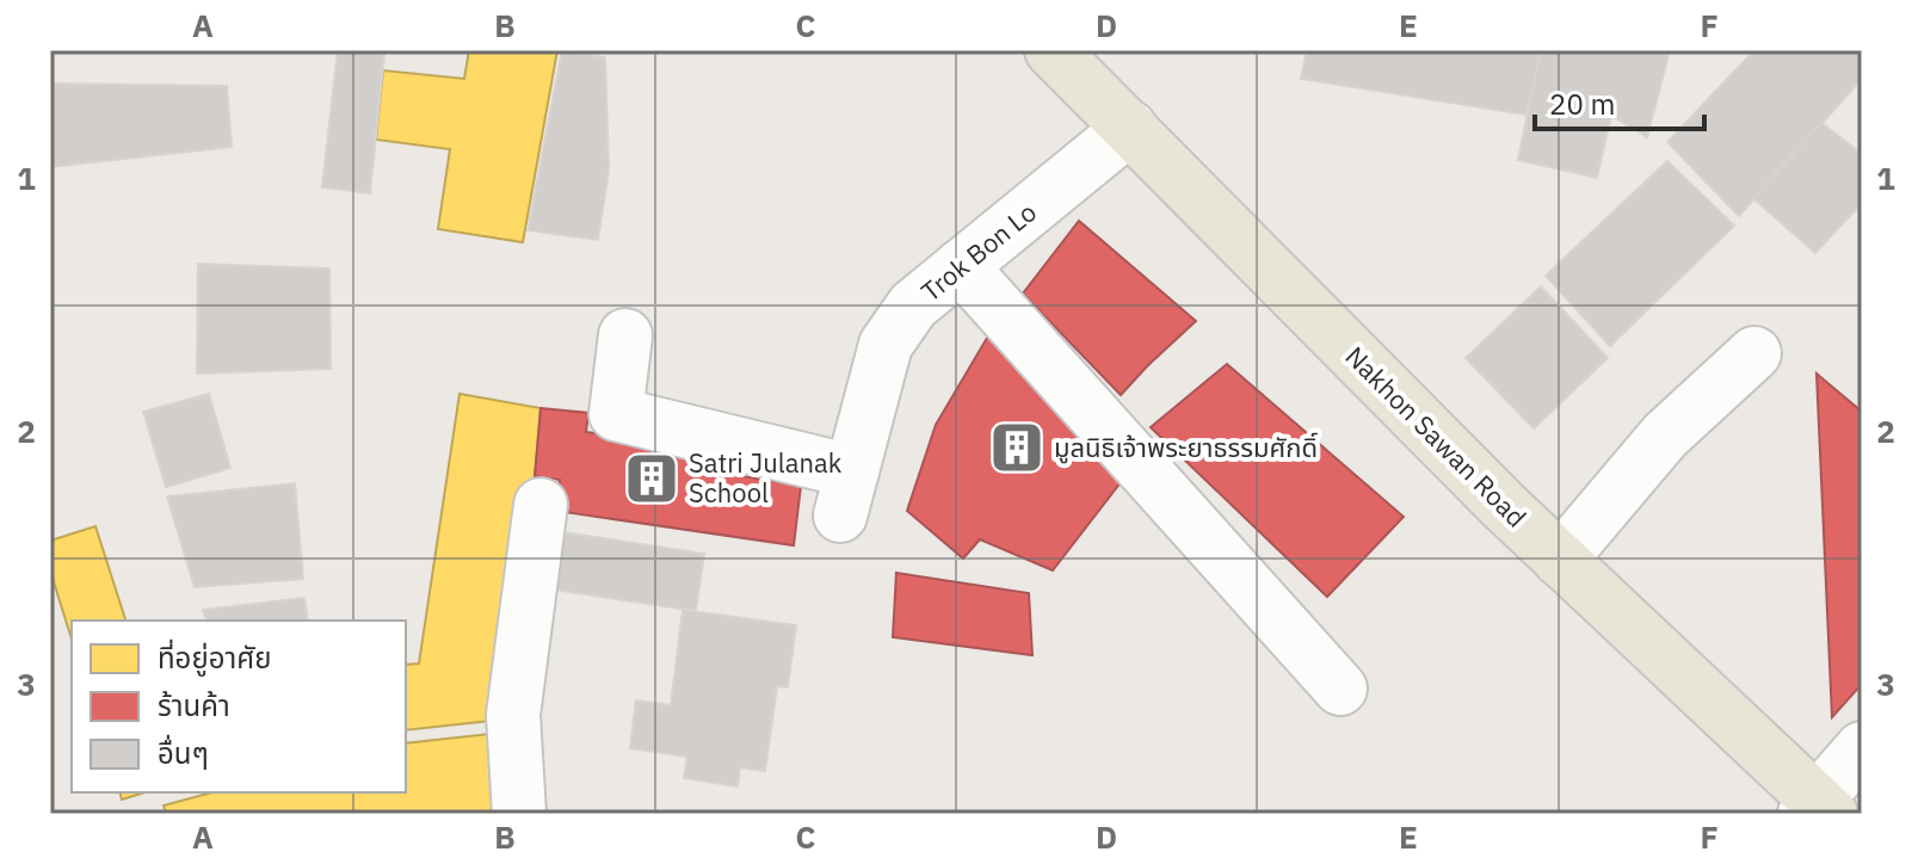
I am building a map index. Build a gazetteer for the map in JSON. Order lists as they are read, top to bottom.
{
  "streets": {
    "main road": ["Nakhon Sawan Road"],
    "street": ["Trok Bon Lo"]
  },
  "crossings": [
    ["Trok Bon Lo", "Nakhon Sawan Road"]
  ],
  "places": {
    "building": ["มูลนิธิเจ้าพระยาธรรมศักดิ์", "Satri Julanak School"]
  },
  "legend": ["ที่อยู่อาศัย", "ร้านค้า", "อื่นๆ"],
  "scale_bar": "20 m",
  "grid": {
    "columns": [
      "A",
      "B",
      "C",
      "D",
      "E",
      "F"
    ],
    "rows": ["1", "2", "3"]
  }
}
